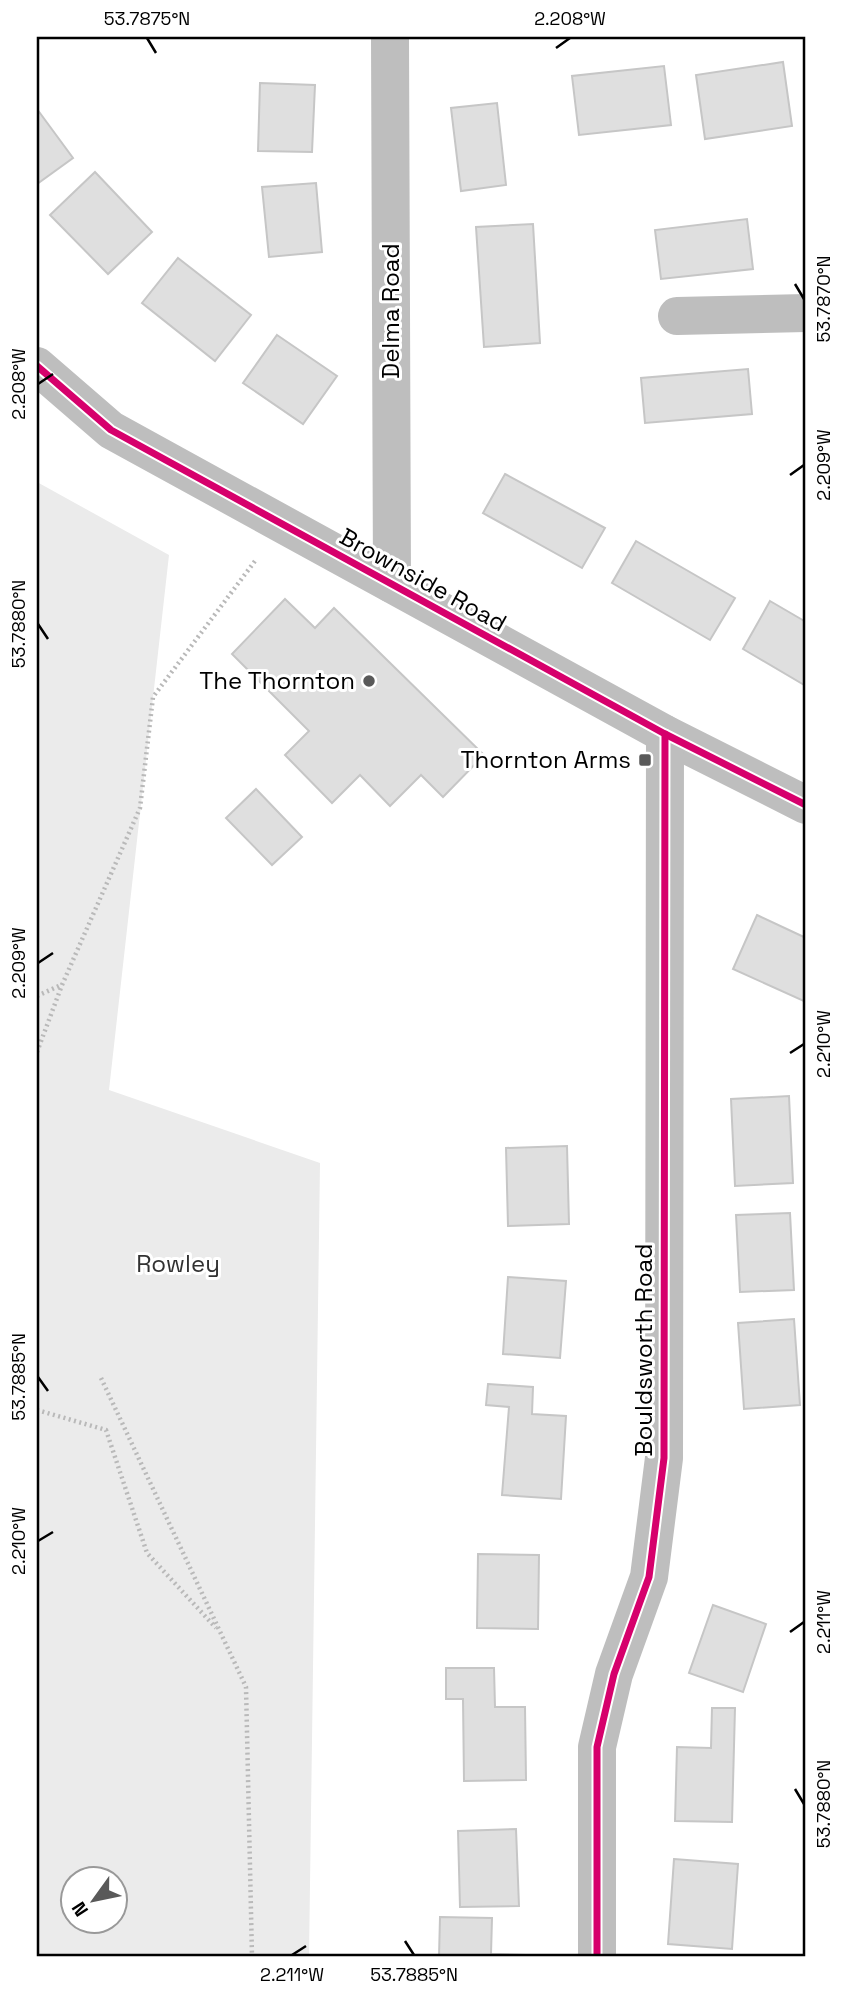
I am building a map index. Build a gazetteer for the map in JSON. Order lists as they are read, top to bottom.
{
  "streets": {
    "street": ["Delma Road", "Brownside Road", "Bouldsworth Road"]
  },
  "crossings": [
    ["Delma Road", "Brownside Road"],
    ["Brownside Road", "Bouldsworth Road"]
  ],
  "parks": ["Rowley"],
  "places": {
    "other": ["The Thornton"],
    "transit": ["Thornton Arms"]
  },
  "north": "bottom left",
  "coordinates": [
    "53.7875°N",
    "2.208°W",
    "53.7870°N",
    "2.209°W",
    "53.7880°N",
    "2.210°W",
    "53.7885°N",
    "2.211°W"
  ]
}
